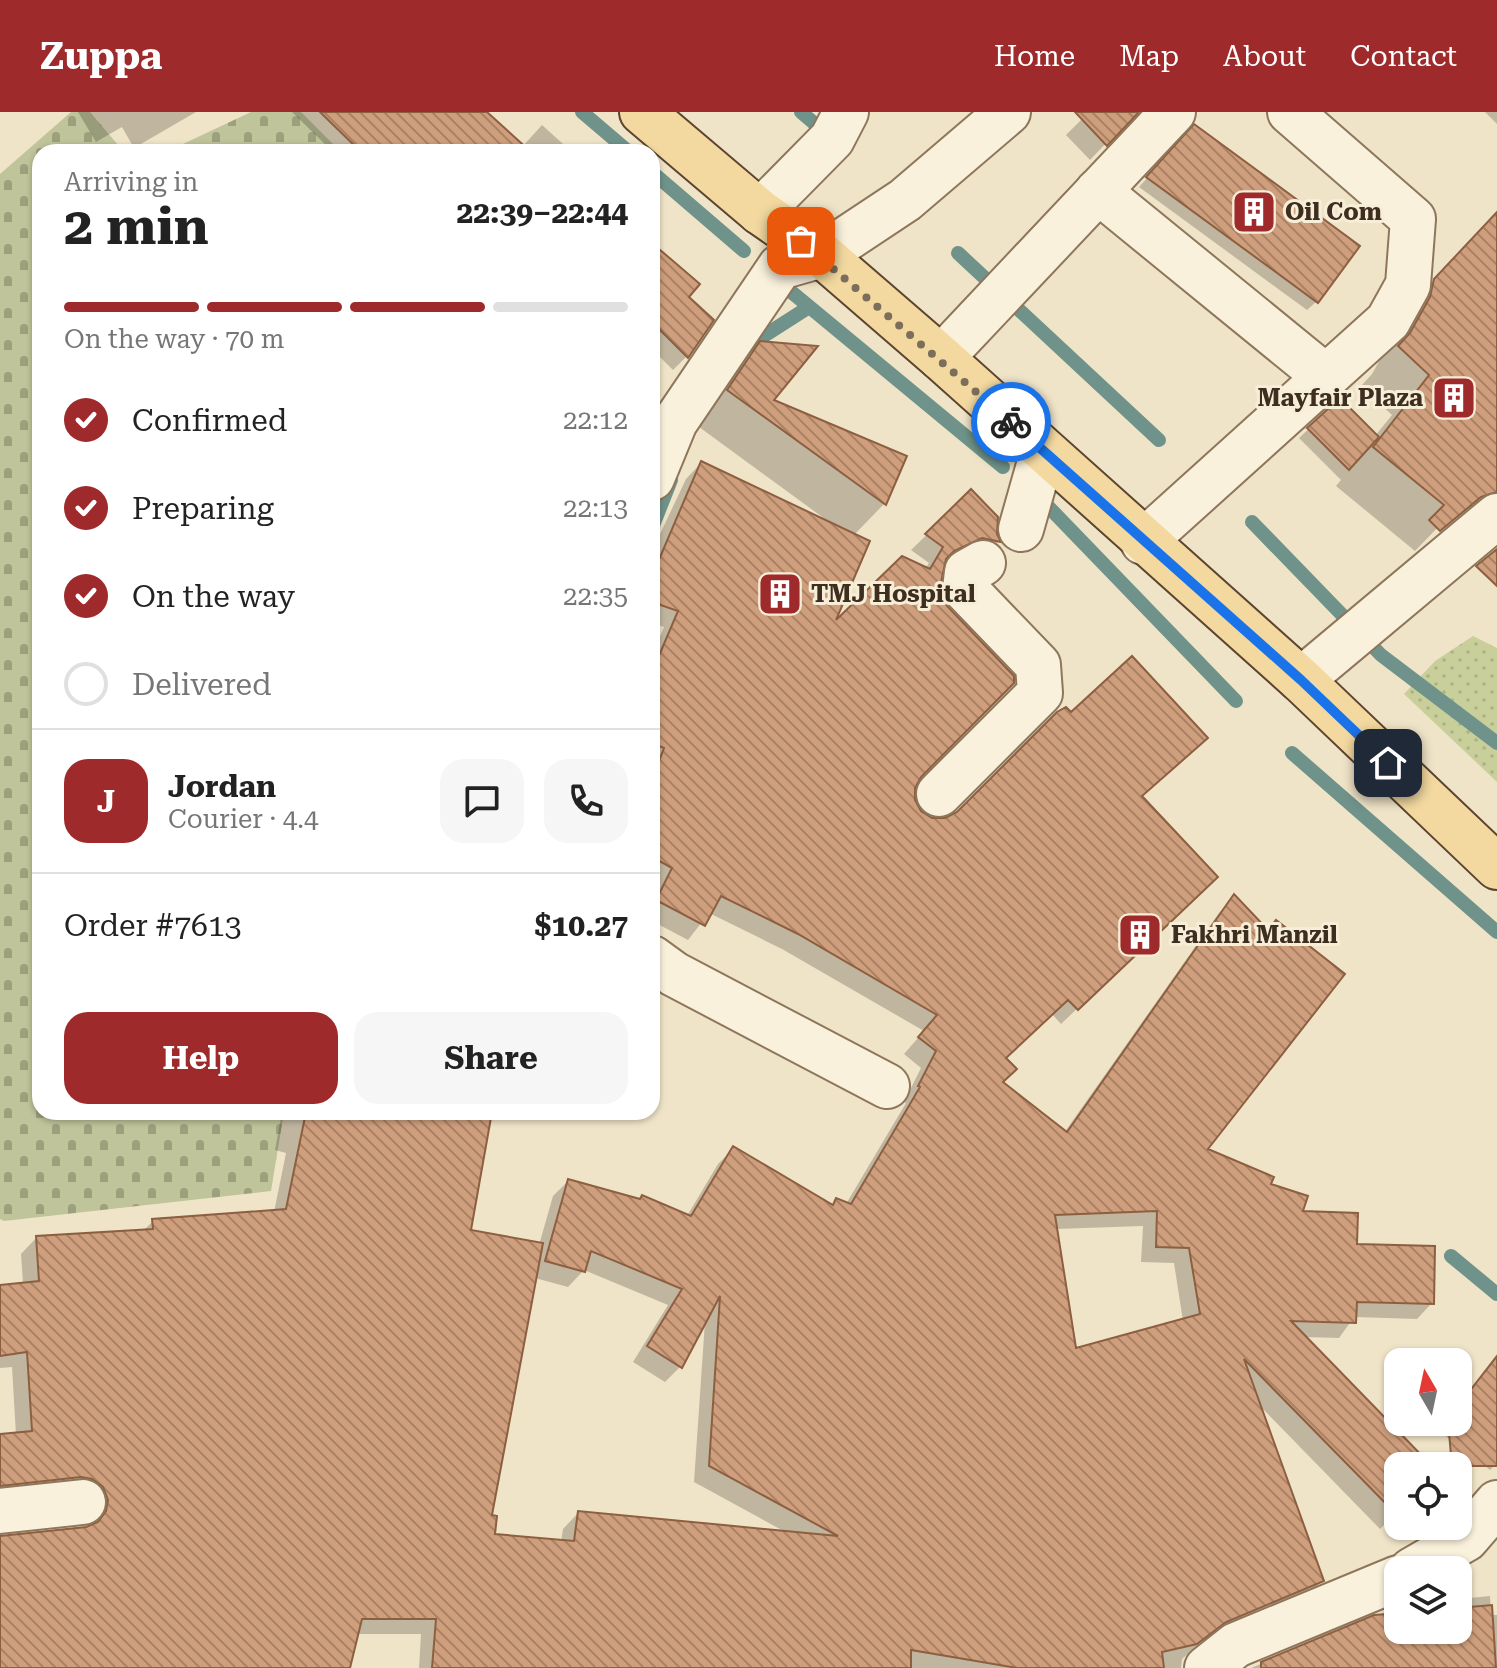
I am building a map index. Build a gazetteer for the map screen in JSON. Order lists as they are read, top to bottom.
{
  "places": {
    "building": [
      "Oil Com",
      "Mayfair Plaza",
      "TMJ Hospital",
      "Fakhri Manzil"
    ]
  },
  "north": "top",
  "page": {
    "header": "Zuppa",
    "nav": [
      "Home",
      "Map",
      "About",
      "Contact"
    ],
    "heading": ["2 min", "Arriving in", "22:39–22:44"],
    "panel": [
      "Jordan",
      "Courier · 4.4",
      "Order #7613",
      "$10.27"
    ],
    "bar": "On the way · 70 m",
    "list": [
      ["Confirmed", "22:12"],
      ["Preparing", "22:13"],
      ["On the way", "22:35"],
      "Delivered"
    ],
    "round": "J",
    "buttons": ["Help", "Share"]
  }
}
